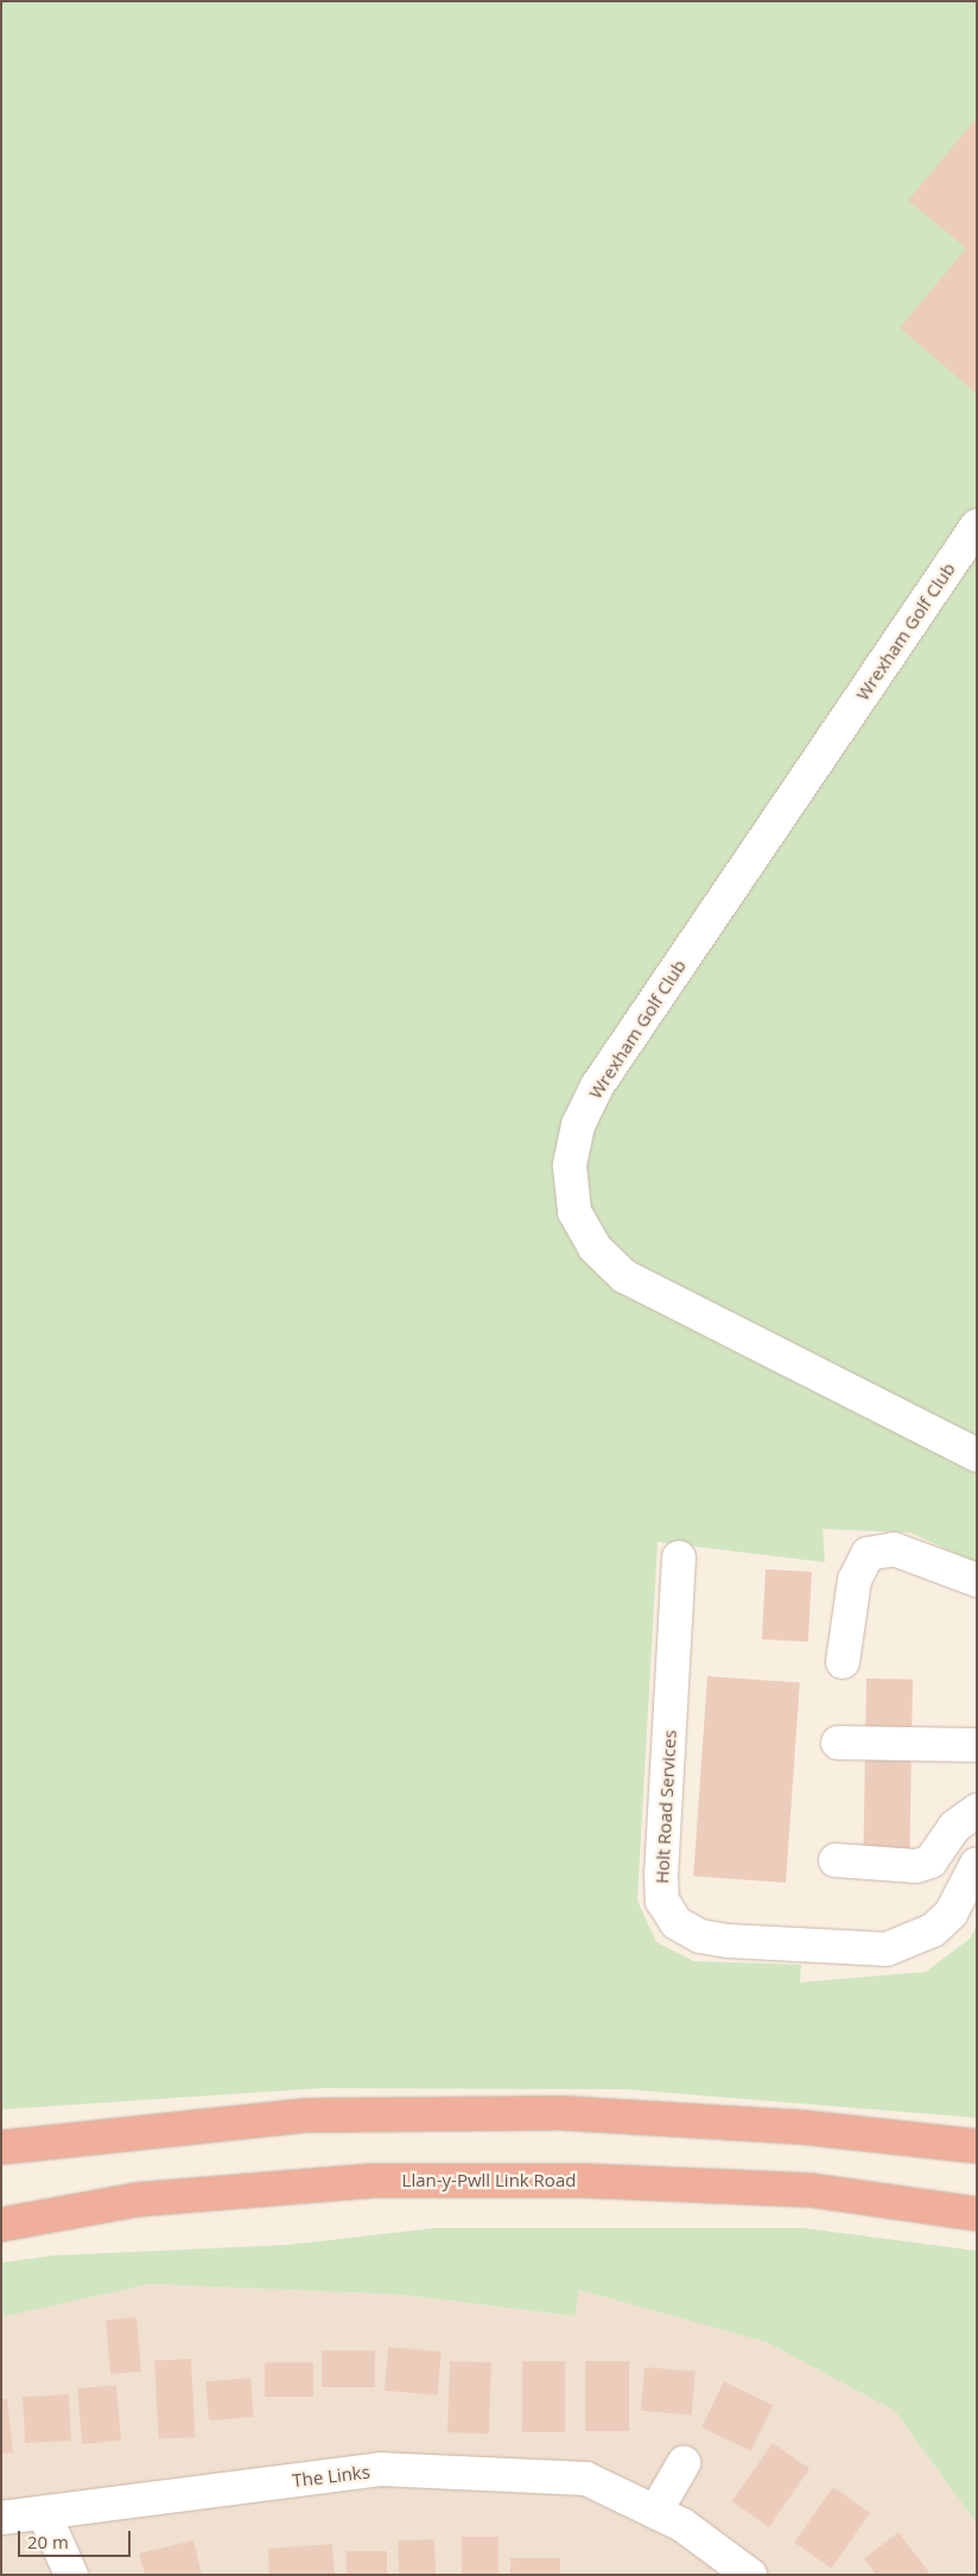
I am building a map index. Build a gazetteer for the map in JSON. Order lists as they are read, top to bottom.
{
  "streets": {
    "highway": ["Llan-y-Pwll Link Road"],
    "street": ["Wrexham Golf Club", "Holt Road Services", "The Links"]
  },
  "scale_bar": "20 m"
}
